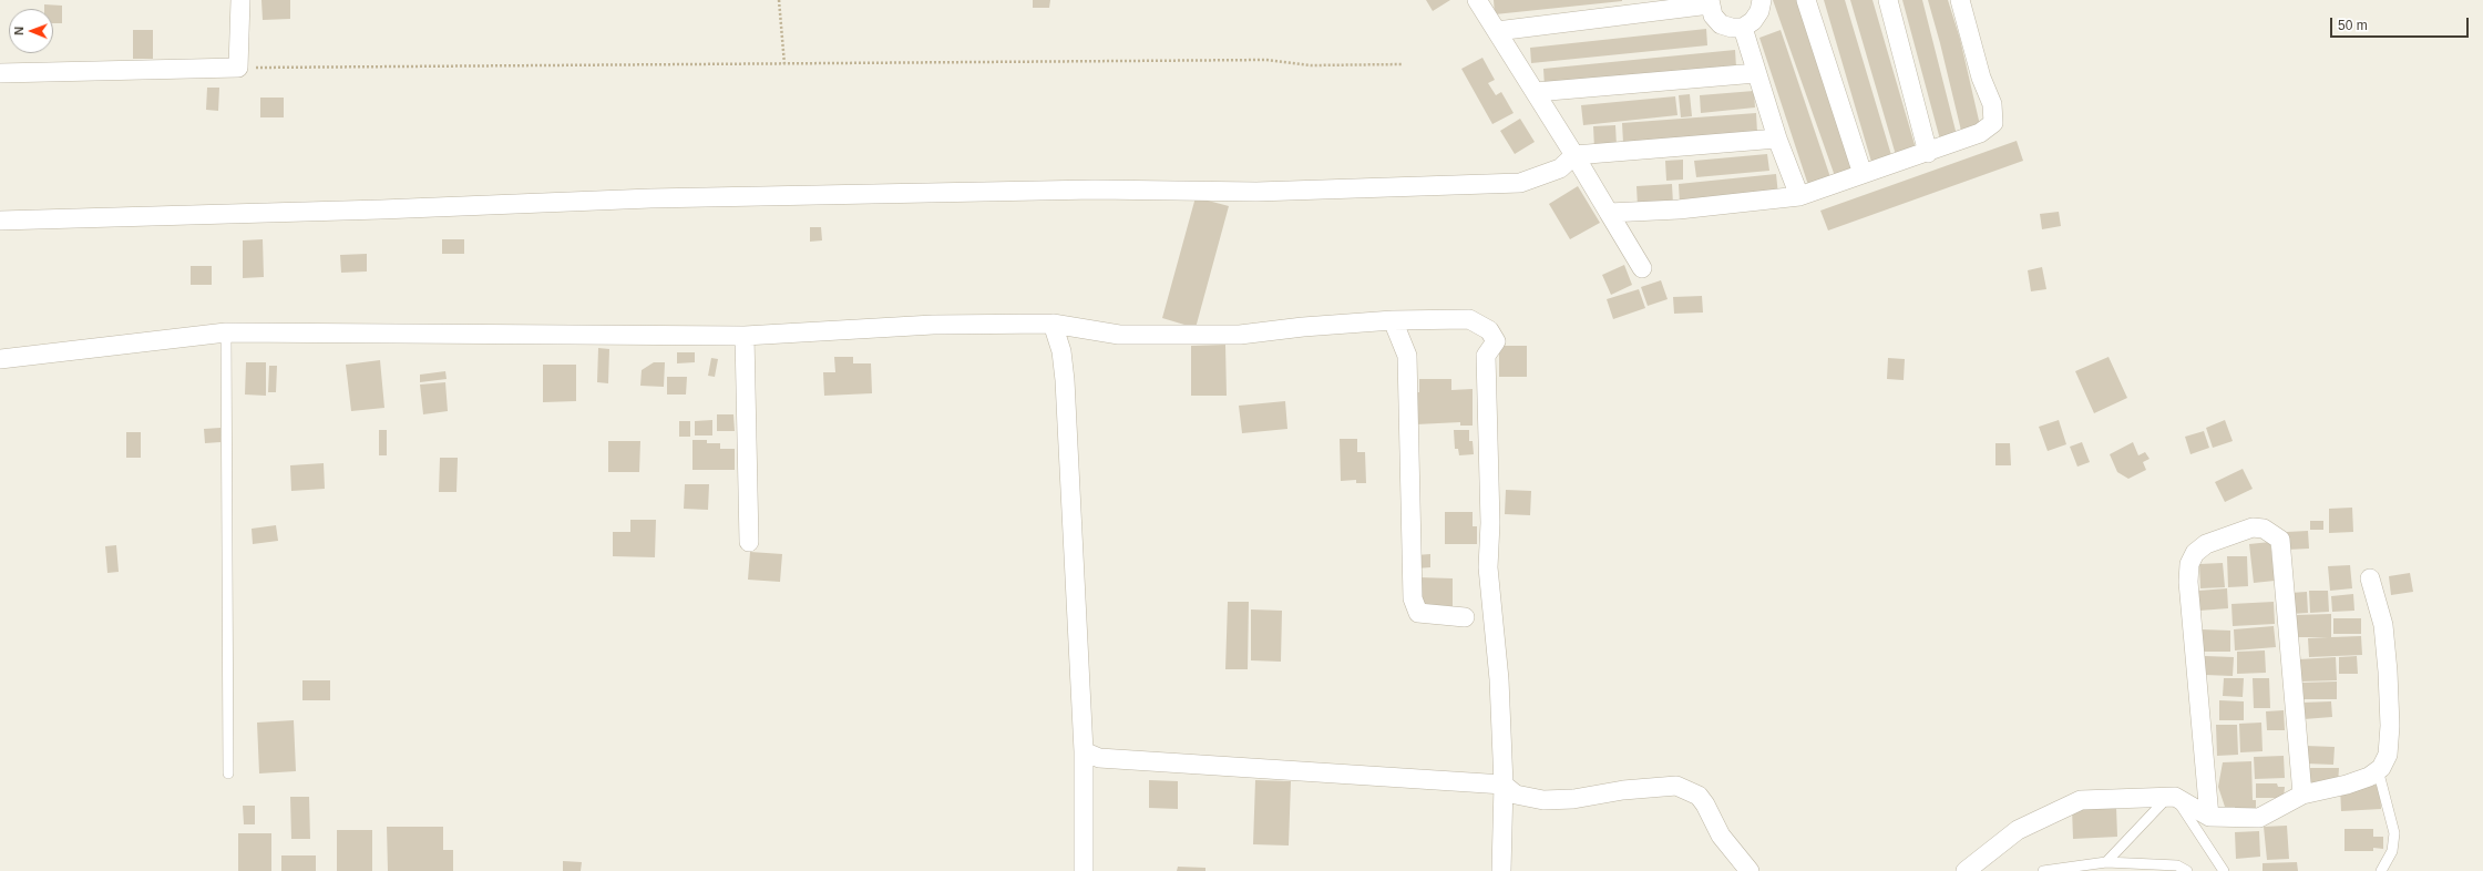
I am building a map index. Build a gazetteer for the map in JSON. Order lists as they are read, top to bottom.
{
  "scale_bar": "50 m",
  "north": "left"
}
